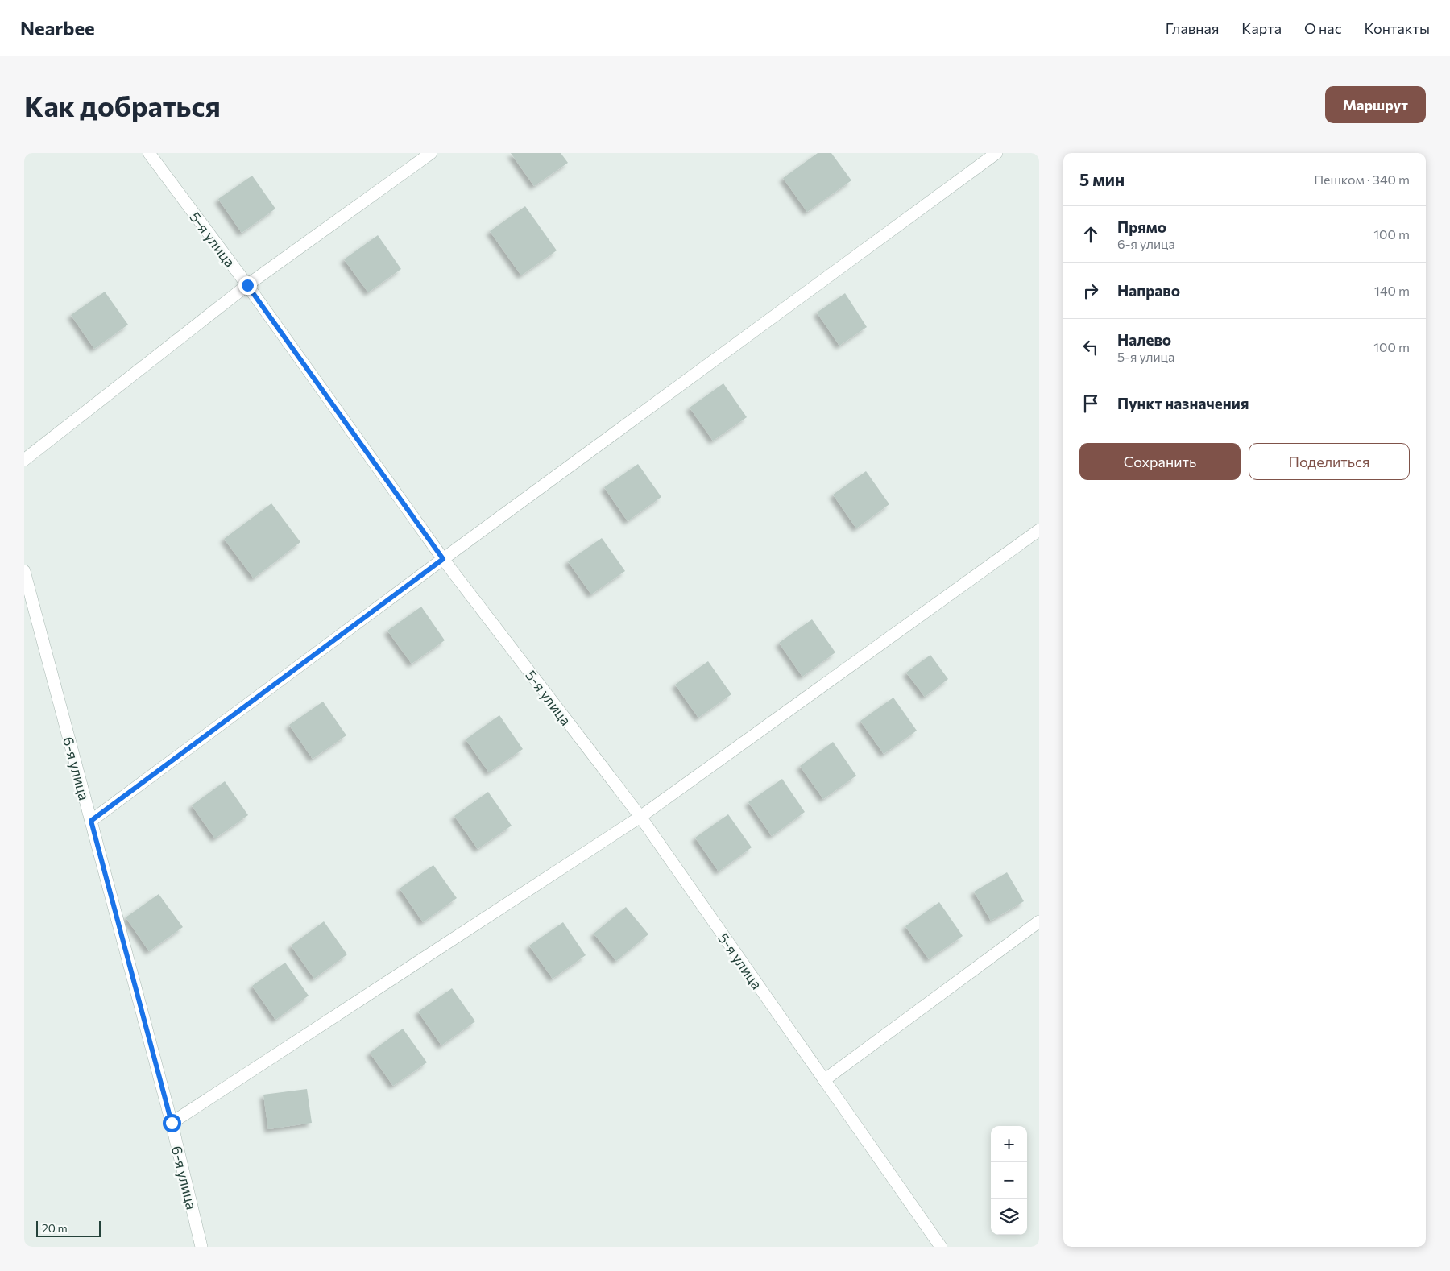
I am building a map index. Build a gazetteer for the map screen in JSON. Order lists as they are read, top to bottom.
{
  "streets": {
    "street": ["5-я улица", "6-я улица"]
  },
  "scale_bar": "20 m",
  "page": {
    "header": "Nearbee",
    "nav": [
      "Главная",
      "Карта",
      "О нас",
      "Контакты"
    ],
    "buttons": [
      "Маршрут",
      ["Сохранить", "Поделиться"]
    ],
    "title": "Как добраться",
    "heading": ["5 мин", "Пешком · 340 m"],
    "list": [
      ["Прямо", "6-я улица", "100 m"],
      ["Направо", "140 m"],
      ["Налево", "5-я улица", "100 m"],
      "Пункт назначения"
    ],
    "map_buttons": ["+", "−"],
    "scale": "20 m"
  }
}
